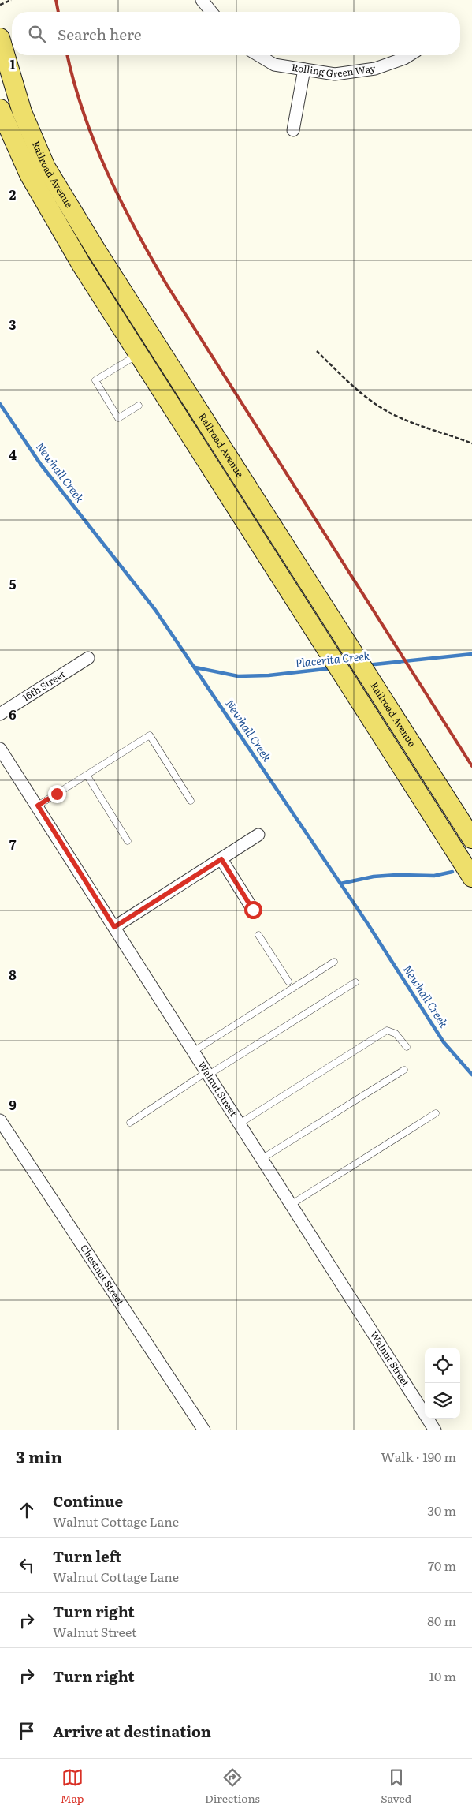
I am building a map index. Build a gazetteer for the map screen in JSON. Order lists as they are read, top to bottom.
{
  "streets": {
    "main road": ["Railroad Avenue"],
    "street": [
      "Rolling Green Way",
      "16th Street",
      "Walnut Street",
      "Chestnut Street"
    ]
  },
  "water": ["Newhall Creek", "Placerita Creek"],
  "page": {
    "search": "Search here",
    "heading": ["3 min", "Walk · 190 m"],
    "list": [
      ["Continue", "Walnut Cottage Lane", "30 m"],
      ["Turn left", "Walnut Cottage Lane", "70 m"],
      ["Turn right", "Walnut Street", "80 m"],
      ["Turn right", "10 m"],
      "Arrive at destination"
    ],
    "nav": ["Map", "Directions", "Saved"]
  },
  "grid": {
    "rows": [
      "1",
      "2",
      "3",
      "4",
      "5",
      "6",
      "7",
      "8",
      "9"
    ]
  }
}
